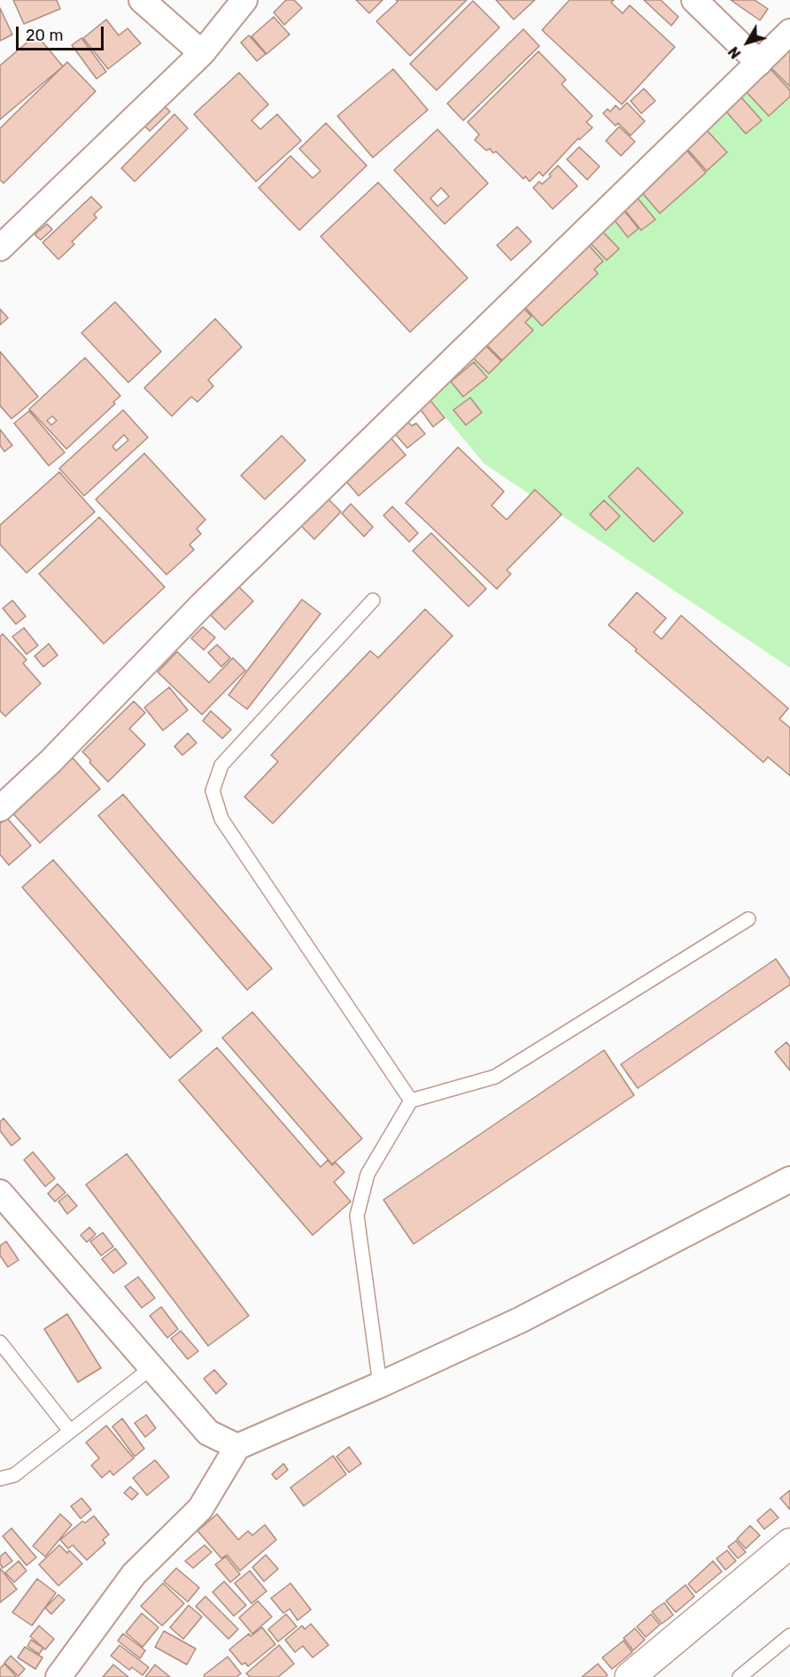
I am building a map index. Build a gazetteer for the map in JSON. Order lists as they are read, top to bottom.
{
  "scale_bar": "20 m",
  "north": "bottom left"
}
